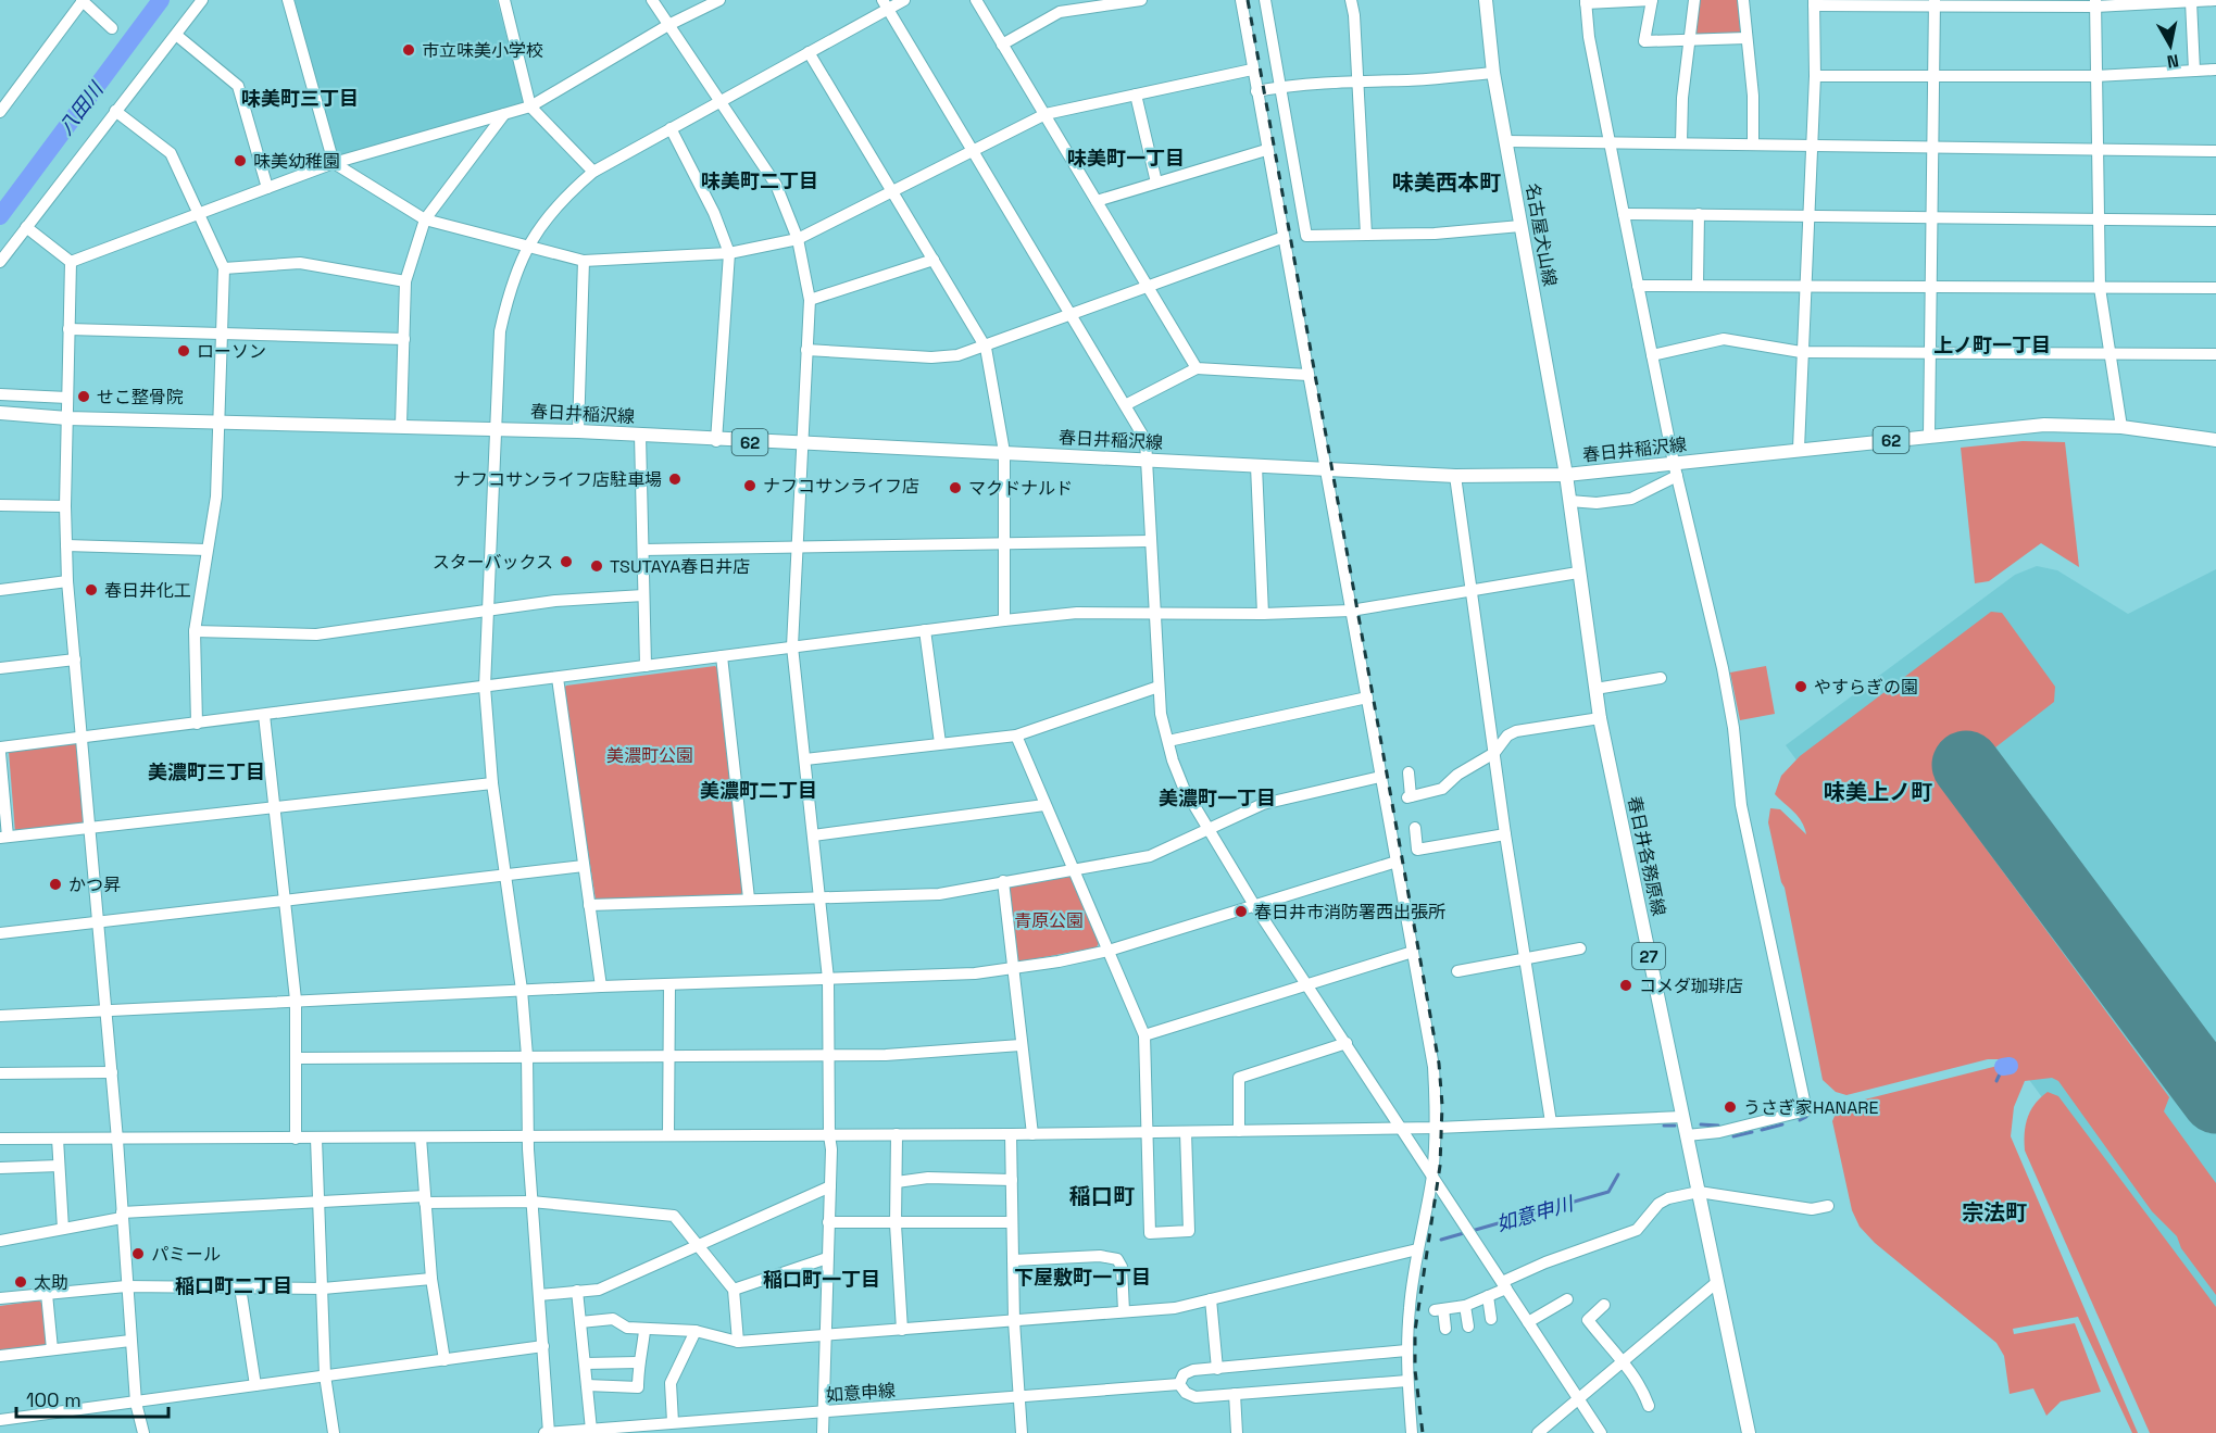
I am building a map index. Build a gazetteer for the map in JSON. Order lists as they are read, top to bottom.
{
  "streets": {
    "main road": [
      "名古屋犬山線",
      "春日井稲沢線",
      "62",
      "春日井各務原線",
      "27"
    ],
    "street": ["如意申線"]
  },
  "crossings": [
    ["名古屋犬山線", "春日井稲沢線"],
    ["名古屋犬山線", "春日井各務原線"],
    ["春日井稲沢線", "春日井各務原線"]
  ],
  "districts": [
    "味美町三丁目",
    "味美町一丁目",
    "味美町二丁目",
    "味美西本町",
    "上ノ町一丁目",
    "美濃町三丁目",
    "美濃町二丁目",
    "味美上ノ町",
    "美濃町一丁目",
    "稲口町",
    "宗法町",
    "下屋敷町一丁目",
    "稲口町一丁目",
    "稲口町二丁目"
  ],
  "water": ["八田川", "如意申川"],
  "parks": ["美濃町公園", "青原公園"],
  "places": [
    "市立味美小学校",
    "味美幼稚園",
    "ローソン",
    "せこ整骨院",
    "ナフコサンライフ店駐車場",
    "ナフコサンライフ店",
    "マクドナルド",
    "スターバックス",
    "TSUTAYA春日井店",
    "春日井化工",
    "やすらぎの園",
    "かつ昇",
    "春日井市消防署西出張所",
    "コメダ珈琲店",
    "うさぎ家HANARE",
    "パミール",
    "太助"
  ],
  "scale_bar": "100 m",
  "north": "bottom"
}
